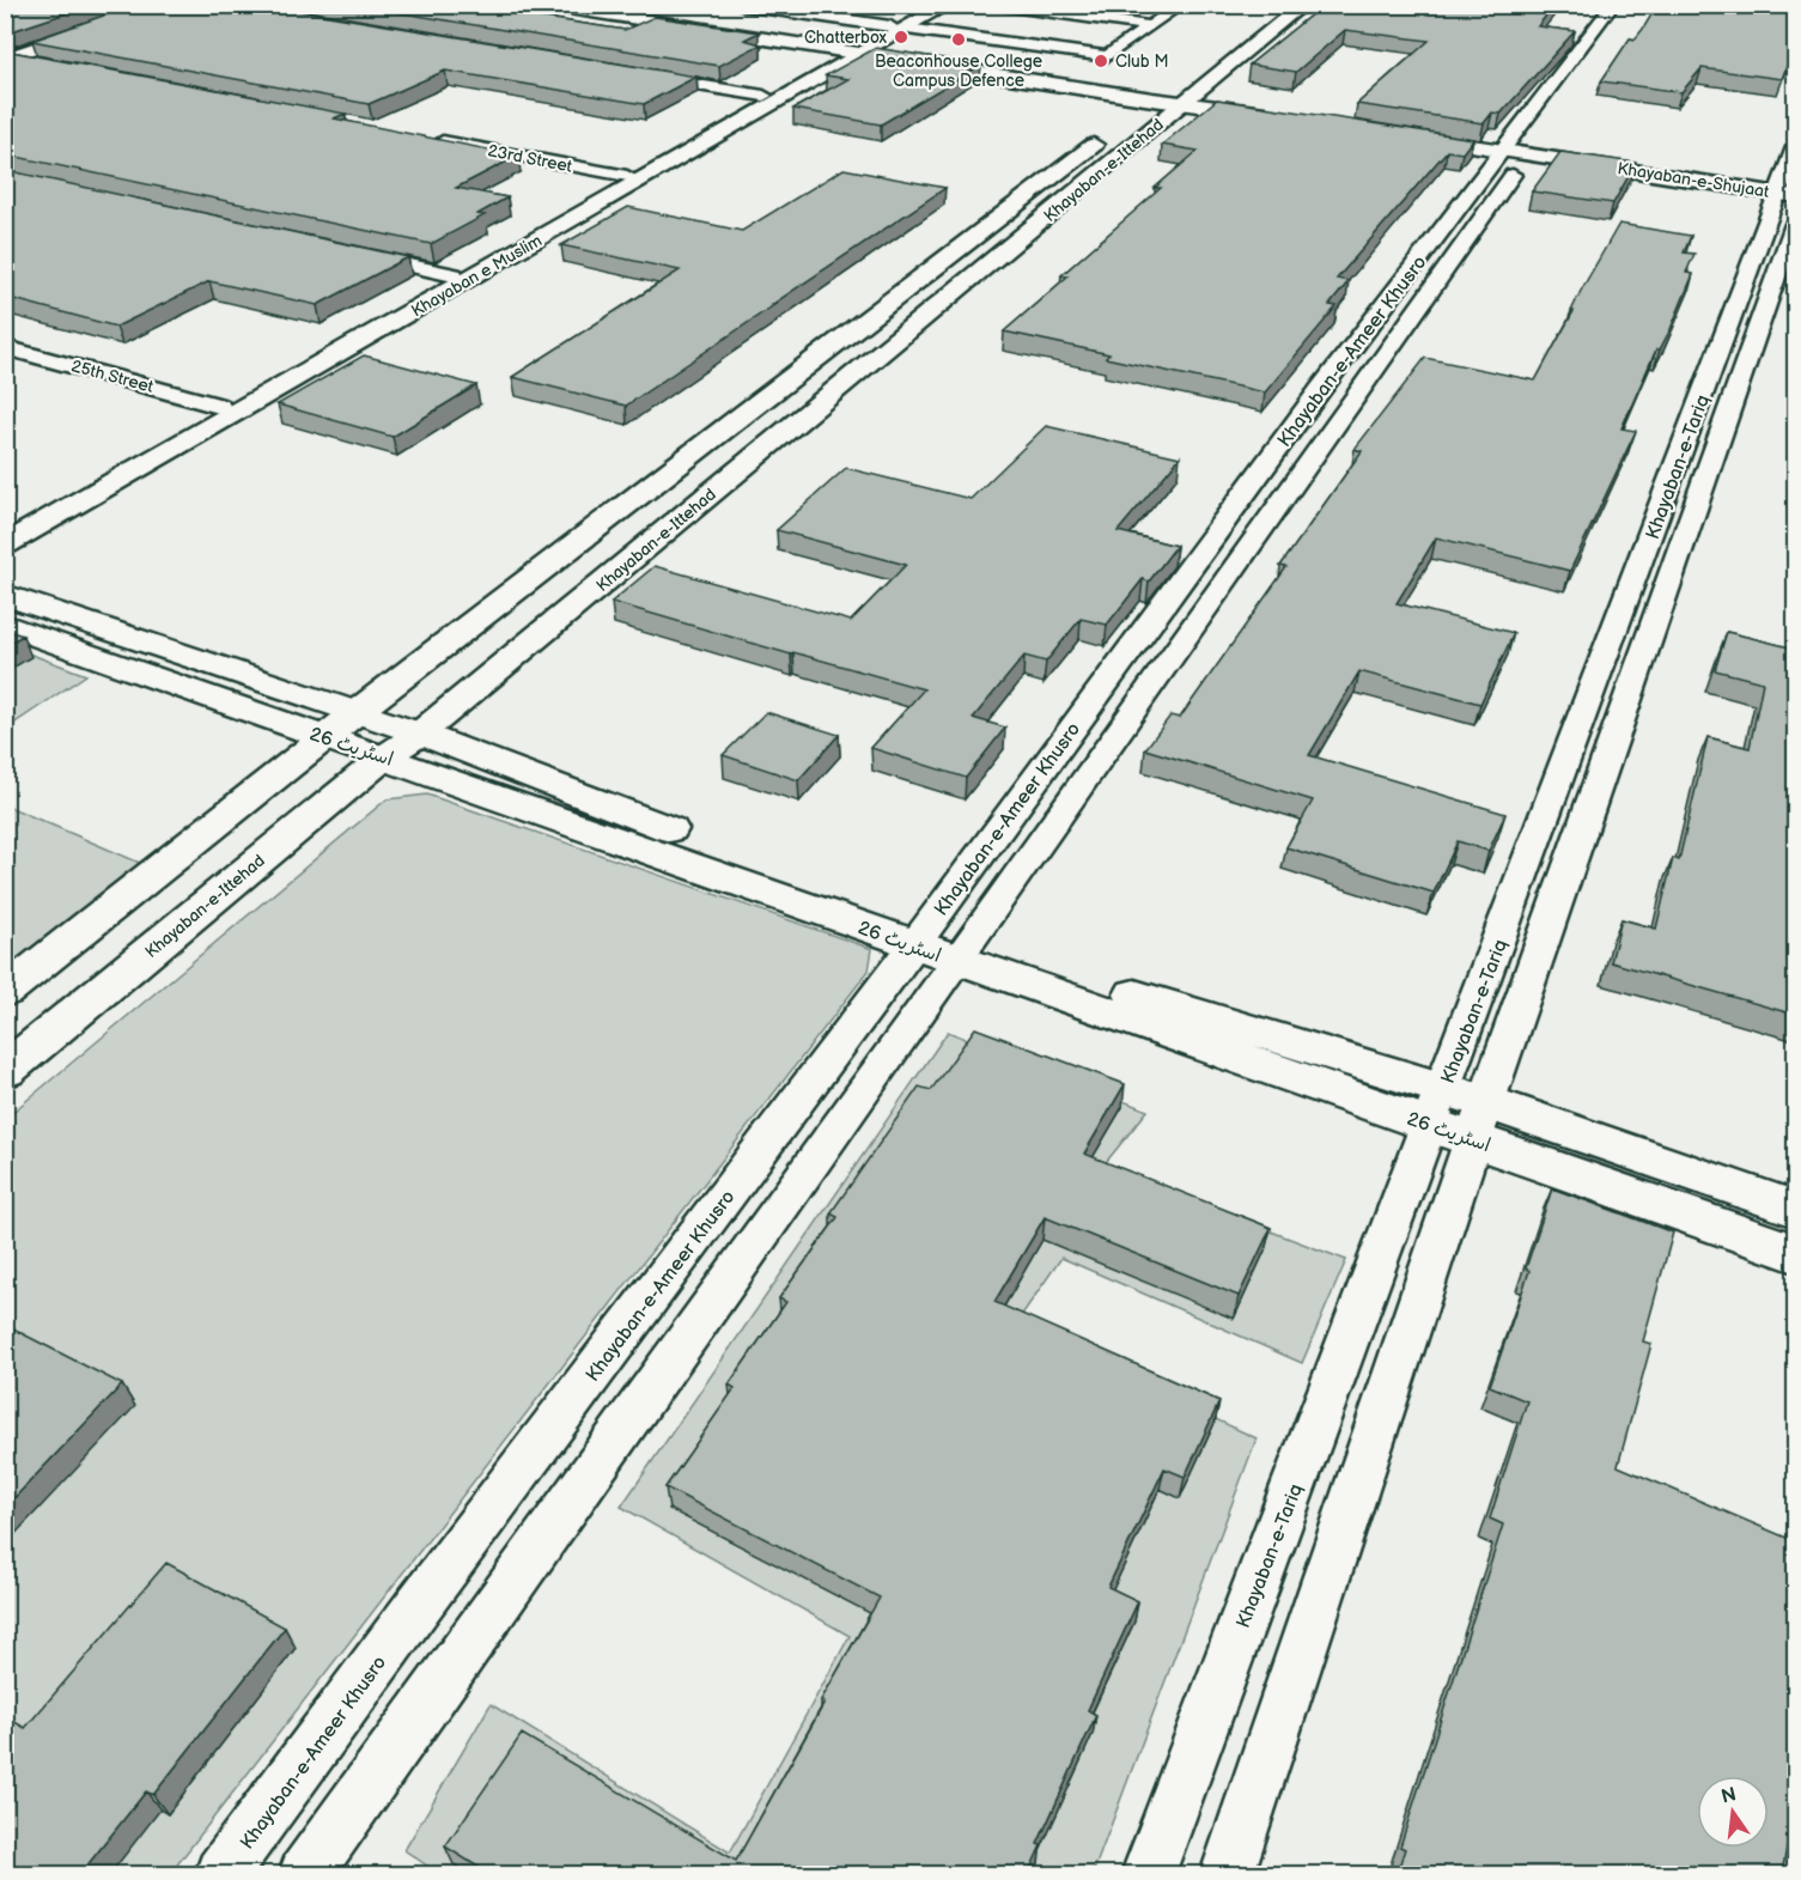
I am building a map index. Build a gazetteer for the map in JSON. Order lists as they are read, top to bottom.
{
  "streets": {
    "main road": [
      "Khayaban-e-Ittehad",
      "Khayaban-e-Shujaat",
      "Khayaban e Muslim",
      "اسٹریٹ 26"
    ],
    "street": [
      "23rd Street",
      "Khayaban-e-Ameer Khusro",
      "25th Street",
      "Khayaban-e-Tariq"
    ]
  },
  "crossings": [
    ["23rd Street", "Khayaban e Muslim"],
    ["Khayaban-e-Ittehad", "اسٹریٹ 26"],
    ["Khayaban-e-Shujaat", "Khayaban-e-Ameer Khusro"],
    ["Khayaban-e-Shujaat", "Khayaban-e-Tariq"],
    ["Khayaban e Muslim", "25th Street"],
    ["Khayaban-e-Ameer Khusro", "اسٹریٹ 26"],
    ["Khayaban-e-Tariq", "اسٹریٹ 26"]
  ],
  "places": ["Chatterbox", "Beaconhouse College Campus Defence", "Club M"],
  "north": "top"
}
